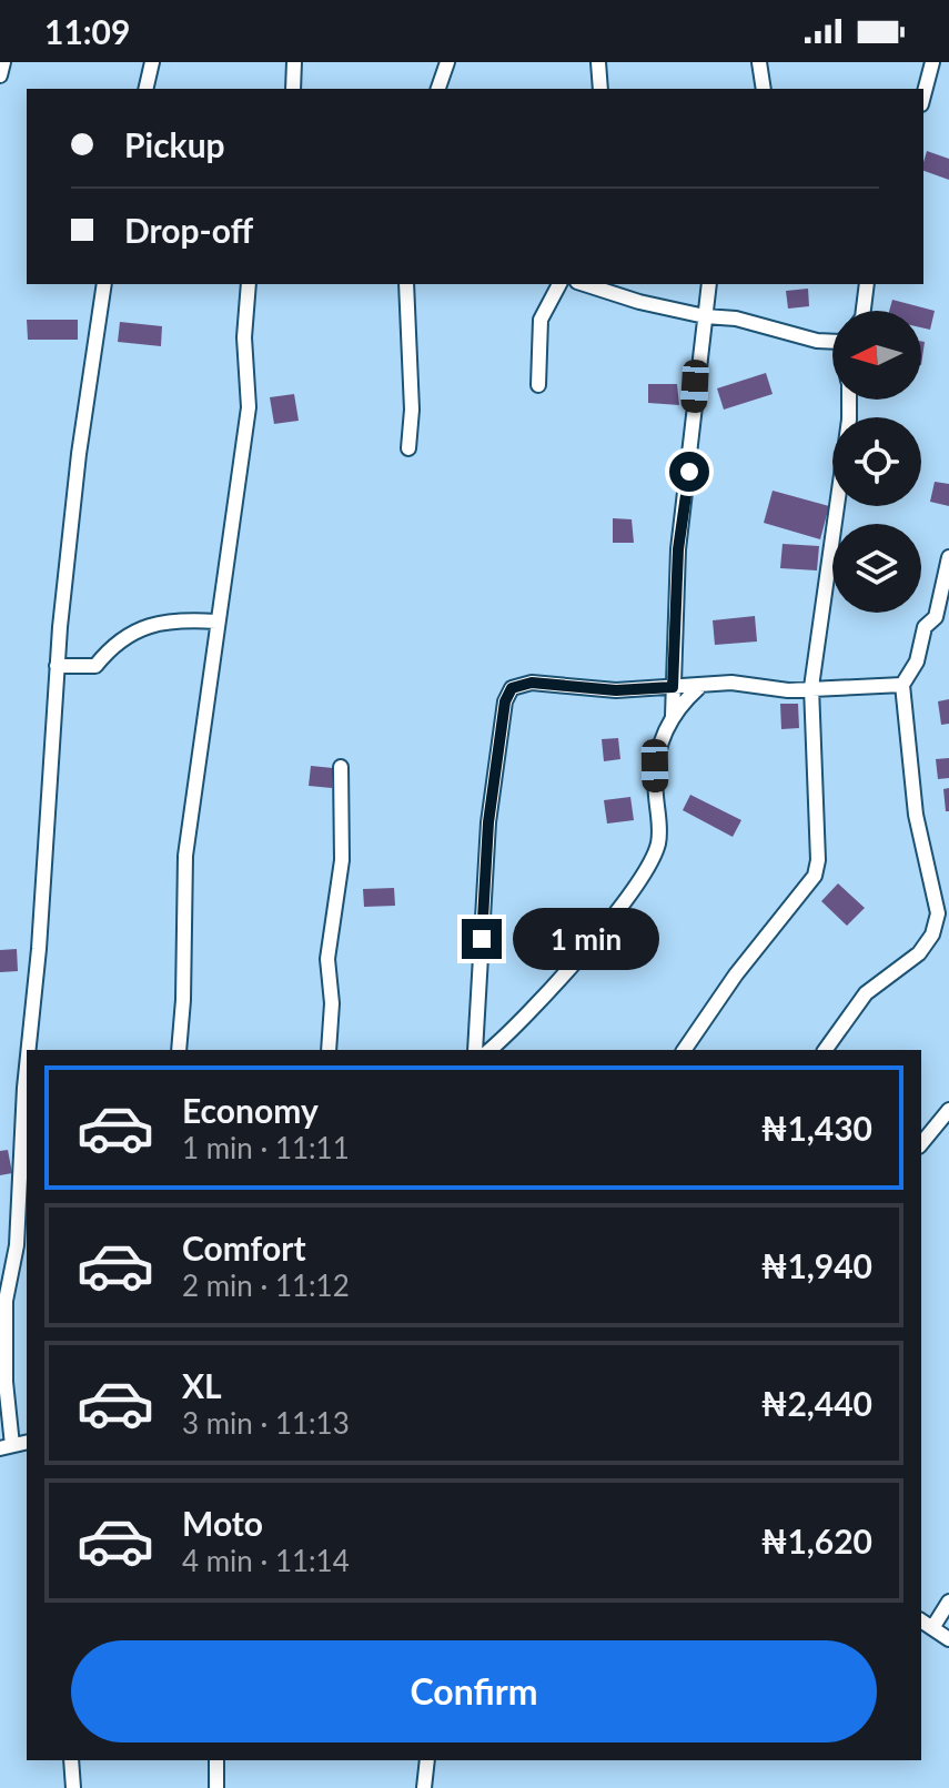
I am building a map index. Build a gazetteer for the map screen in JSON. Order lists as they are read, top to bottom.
{
  "north": "left",
  "page": {
    "status": "11:09",
    "banner": ["Pickup", "Drop-off"],
    "bubble": "1 min",
    "list": [
      {
        "name": "Economy",
        "note": "1 min · 11:11",
        "value": "₦1,430"
      },
      {
        "name": "Comfort",
        "note": "2 min · 11:12",
        "value": "₦1,940"
      },
      {
        "name": "XL",
        "note": "3 min · 11:13",
        "value": "₦2,440"
      },
      {
        "name": "Moto",
        "note": "4 min · 11:14",
        "value": "₦1,620"
      }
    ],
    "buttons": "Confirm"
  }
}
